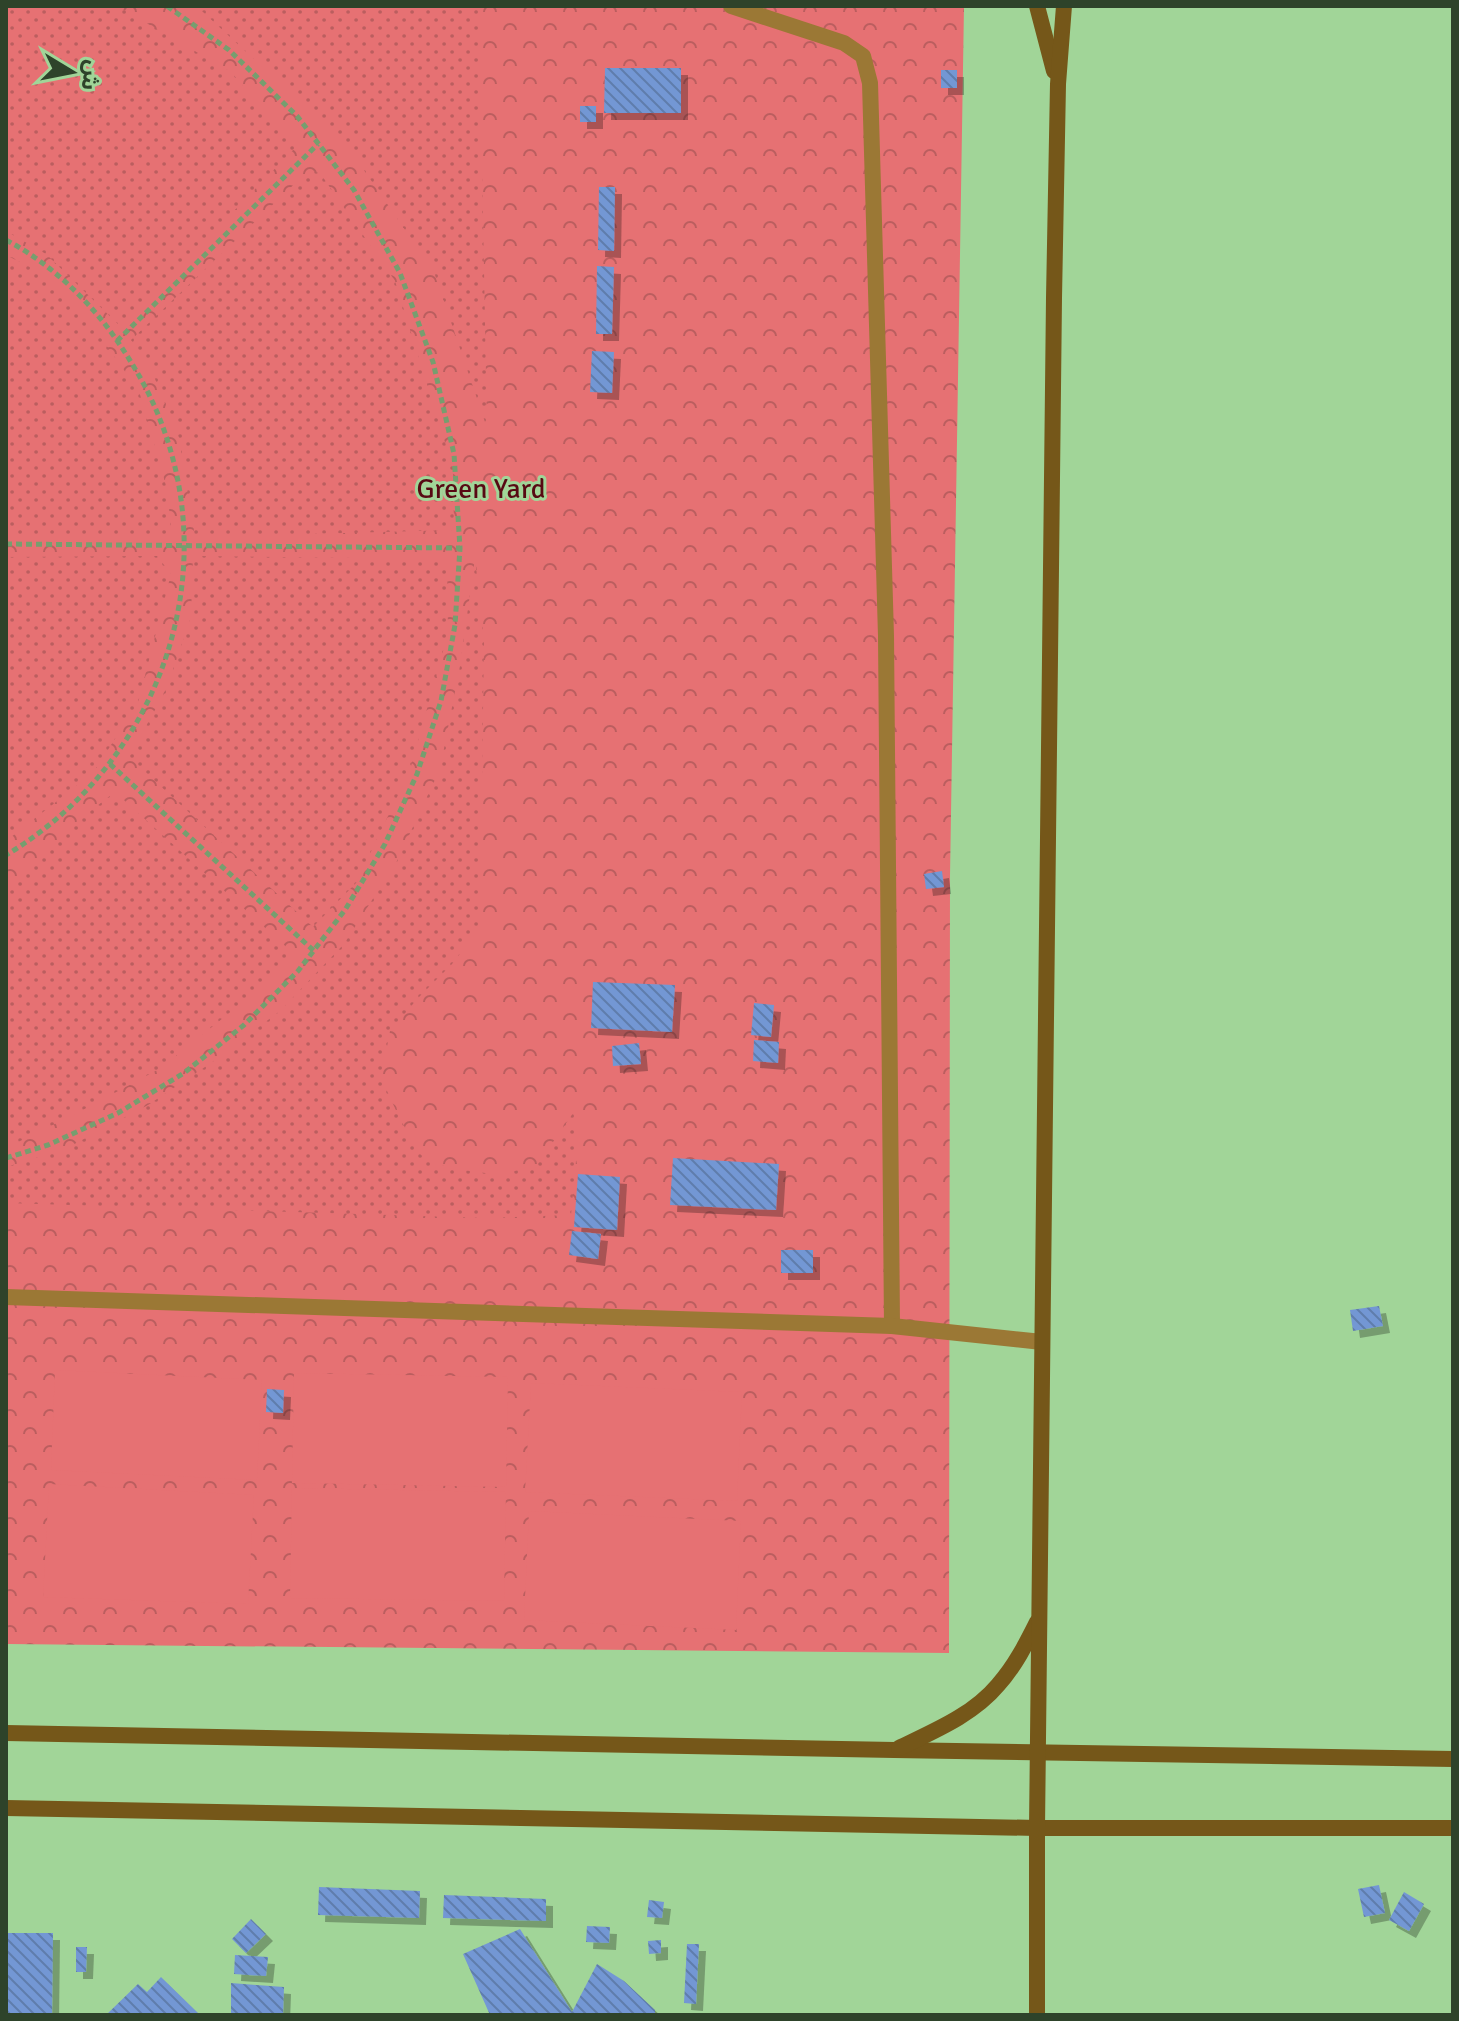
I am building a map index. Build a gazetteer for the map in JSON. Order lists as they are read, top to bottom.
{
  "parks": ["Green Yard"],
  "north": "right"
}
